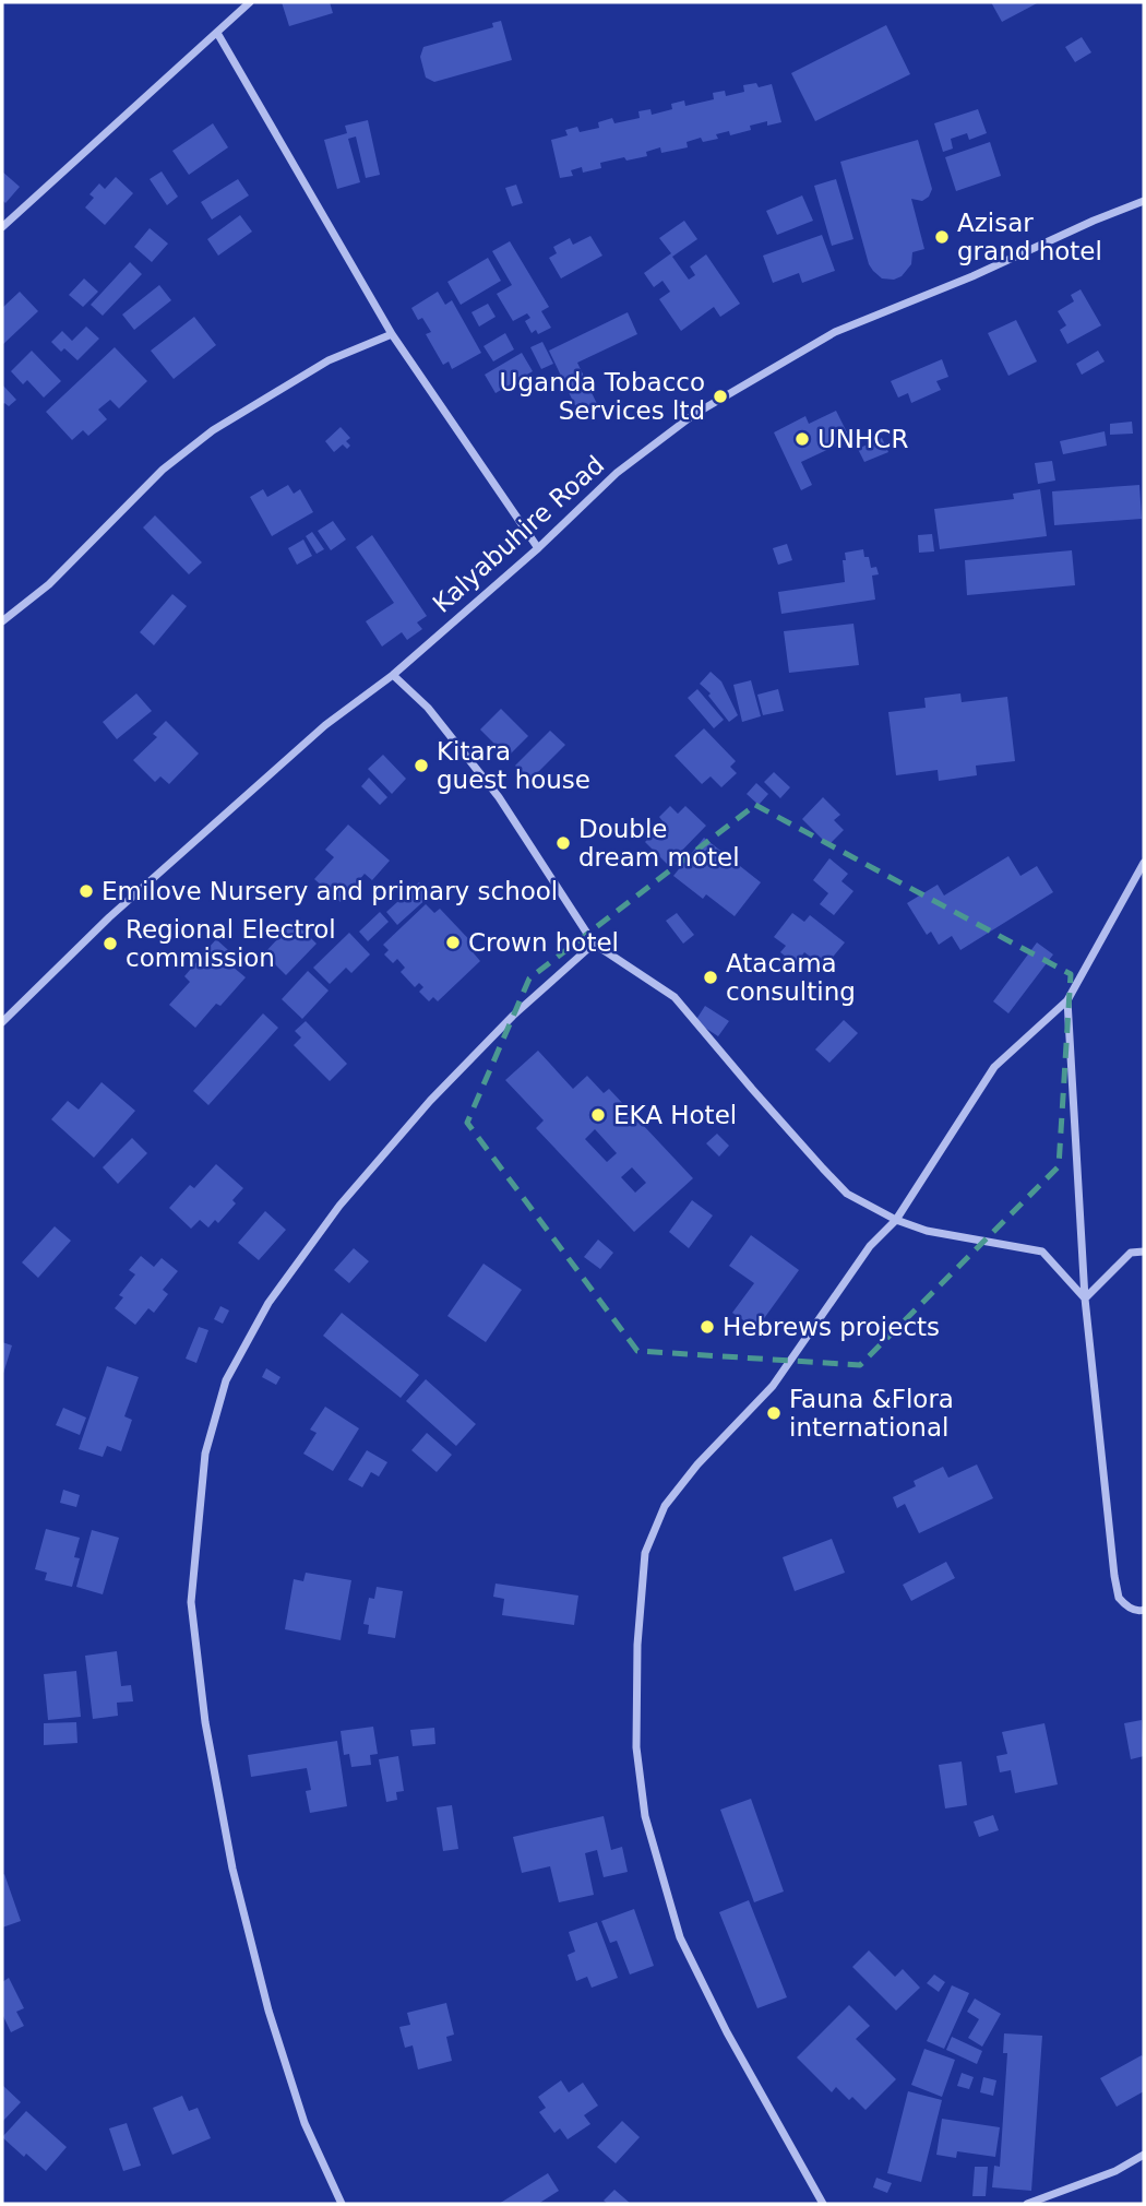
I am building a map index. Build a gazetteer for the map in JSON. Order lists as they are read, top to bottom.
{
  "streets": {
    "street": ["Kalyabuhire Road"]
  },
  "places": [
    "Azisar grand hotel",
    "Uganda Tobacco Services ltd",
    "UNHCR",
    "Kitara guest house",
    "Double dream motel",
    "Emilove Nursery and primary school",
    "Crown hotel",
    "Regional Electrol commission",
    "Atacama consulting",
    "EKA Hotel",
    "Hebrews projects",
    "Fauna &Flora international"
  ]
}
